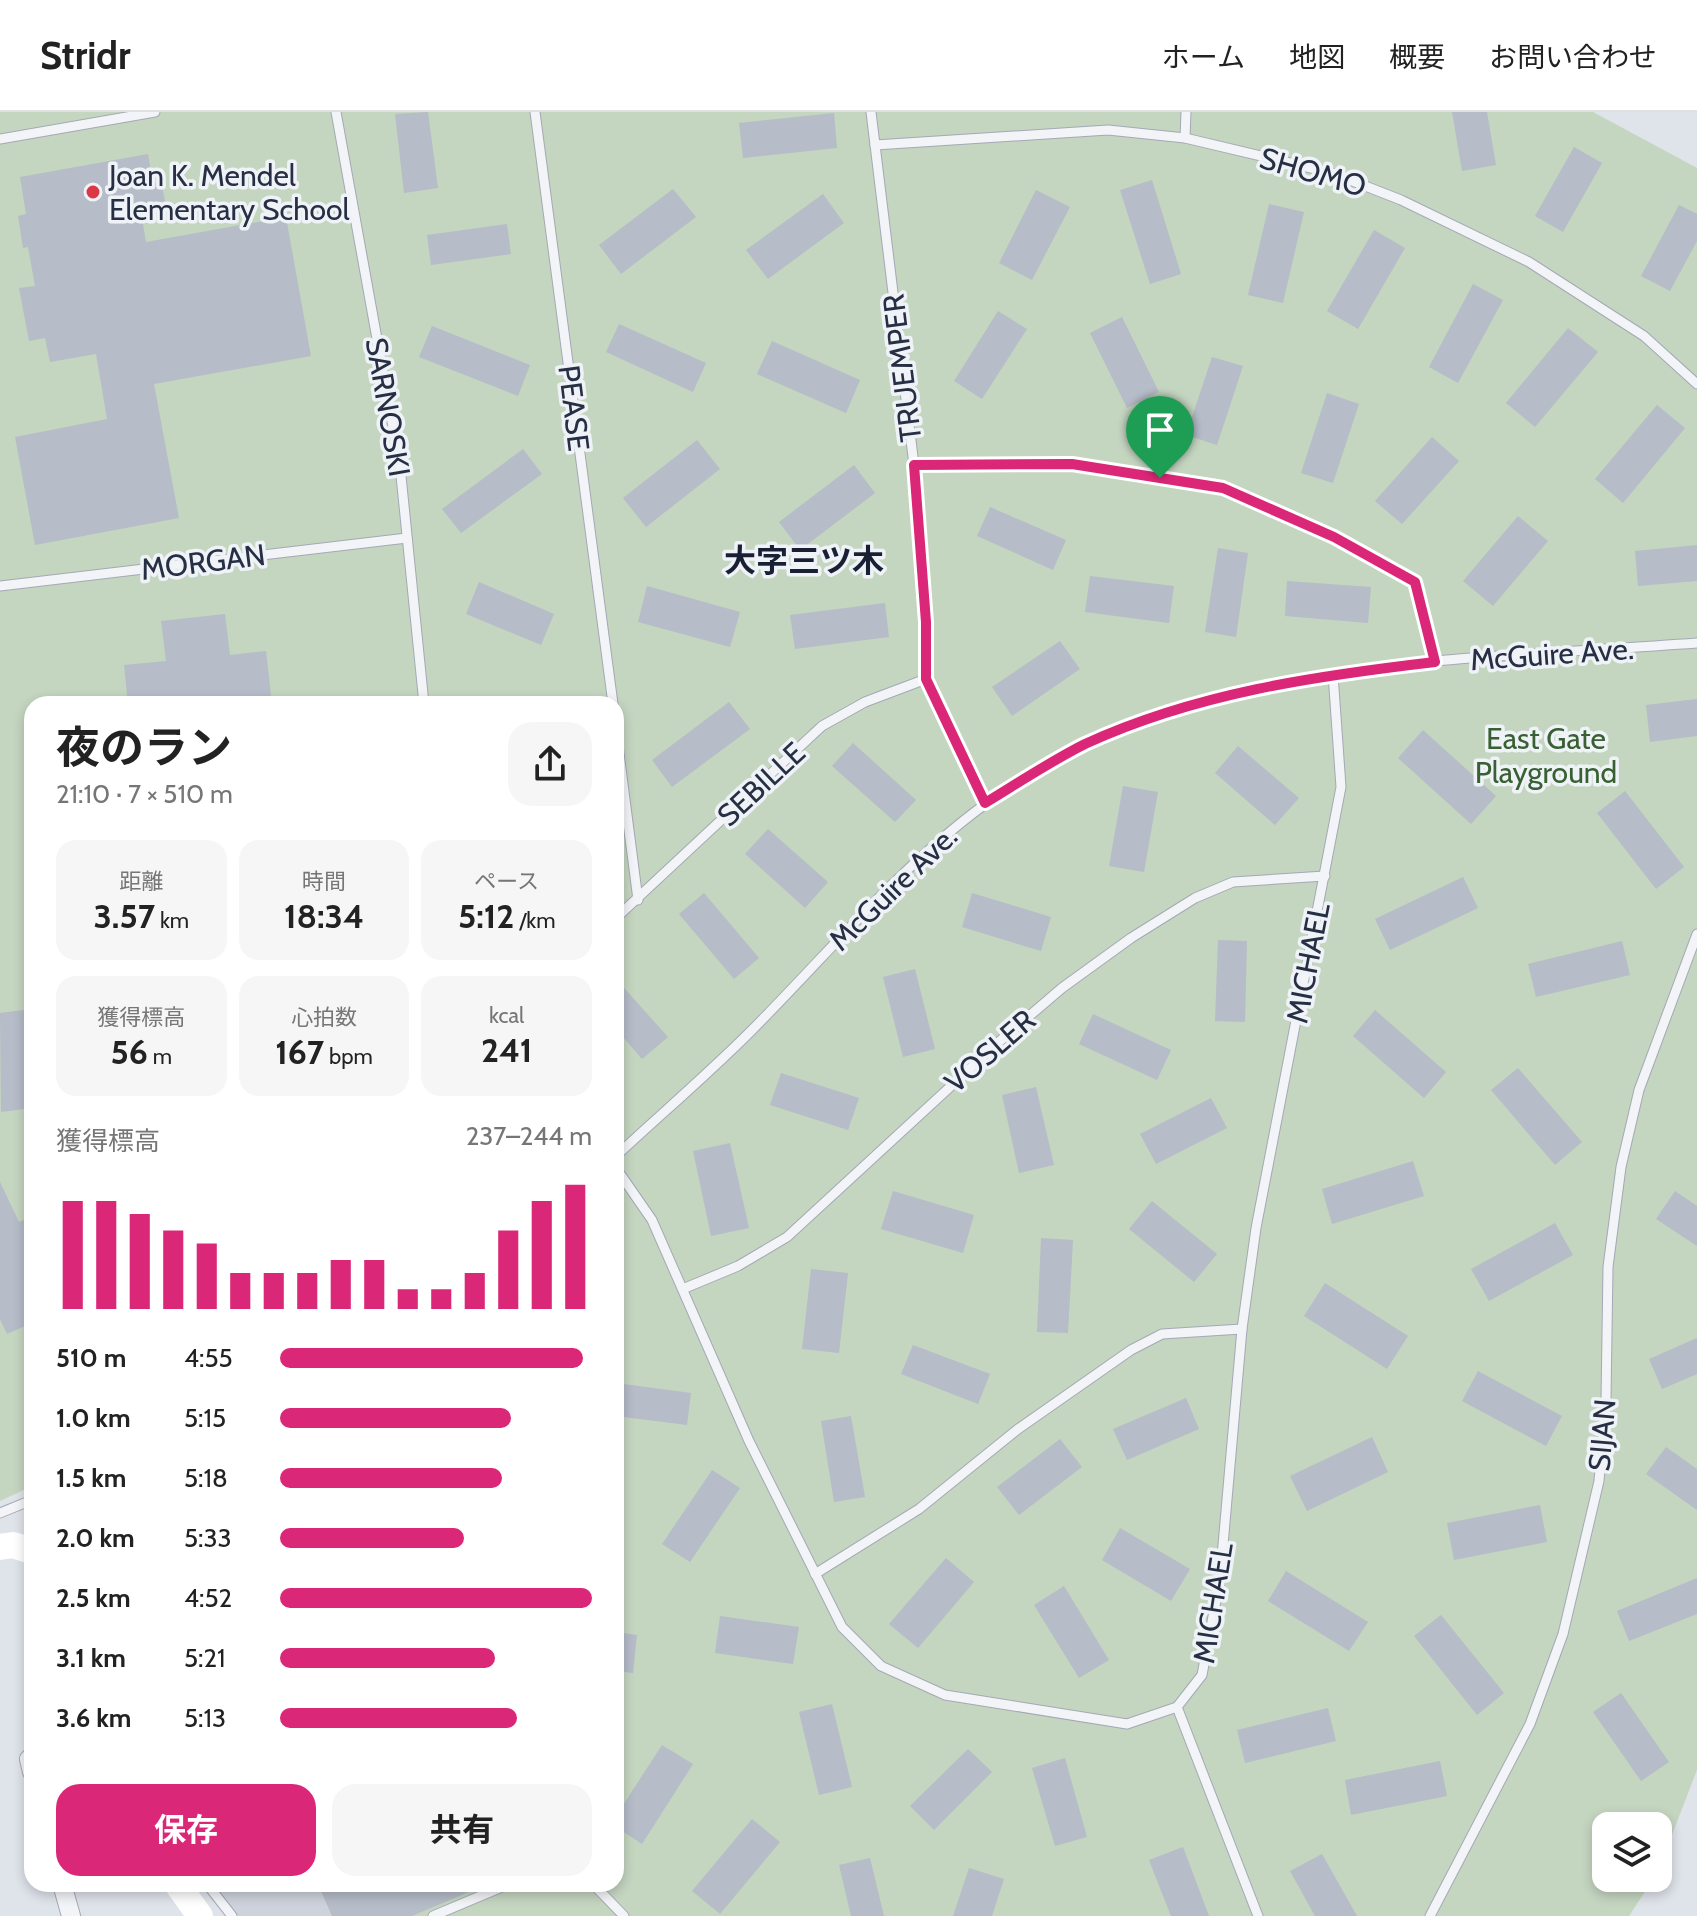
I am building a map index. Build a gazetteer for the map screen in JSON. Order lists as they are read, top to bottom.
{
  "streets": {
    "lane": [
      "SHOMO",
      "TRUEMPER",
      "SARNOSKI",
      "PEASE",
      "MORGAN",
      "McGuire Ave.",
      "SEBILLE",
      "MICHAEL",
      "VOSLER",
      "SIJAN"
    ]
  },
  "crossings": [
    ["SHOMO", "TRUEMPER"],
    ["TRUEMPER", "McGuire Ave."],
    ["TRUEMPER", "SEBILLE"],
    ["SARNOSKI", "MORGAN"],
    ["McGuire Ave.", "MICHAEL"],
    ["MICHAEL", "VOSLER"]
  ],
  "districts": ["大字三ツ木"],
  "parks": ["East Gate Playground"],
  "places": ["Joan K. Mendel Elementary School"],
  "page": {
    "header": "Stridr",
    "nav": [
      "ホーム",
      "地図",
      "概要",
      "お問い合わせ"
    ],
    "heading": ["夜のラン", "21:10 · 7 × 510 m"],
    "stats": [
      ["距離", "3.57 km"],
      ["時間", "18:34"],
      ["ペース", "5:12 /km"],
      ["獲得標高", "56 m"],
      ["心拍数", "167 bpm"],
      ["kcal", "241"]
    ],
    "chart": ["獲得標高", "237–244 m"],
    "list": [
      {
        "name": "510 m",
        "note": "4:55"
      },
      {
        "name": "1.0 km",
        "note": "5:15"
      },
      {
        "name": "1.5 km",
        "note": "5:18"
      },
      {
        "name": "2.0 km",
        "note": "5:33"
      },
      {
        "name": "2.5 km",
        "note": "4:52"
      },
      {
        "name": "3.1 km",
        "note": "5:21"
      },
      {
        "name": "3.6 km",
        "note": "5:13"
      }
    ],
    "buttons": ["保存", "共有"]
  }
}
